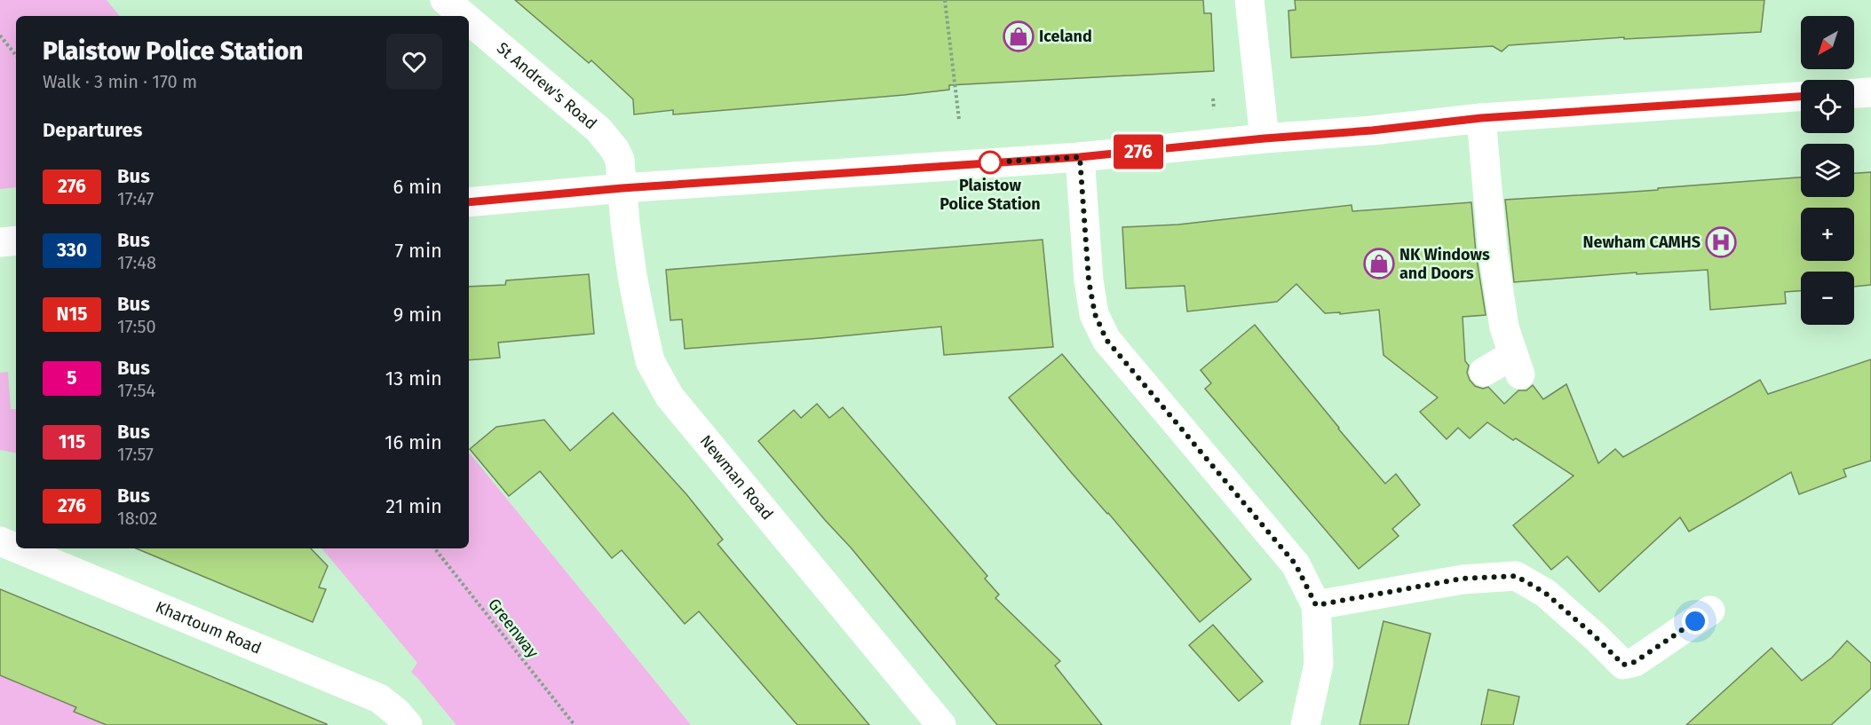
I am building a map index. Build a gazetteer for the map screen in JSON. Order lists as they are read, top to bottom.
{
  "streets": {
    "street": ["St Andrew's Road", "Newman Road", "Khartoum Road"],
    "path": ["Greenway"]
  },
  "crossings": [
    ["St Andrew's Road", "Newman Road"]
  ],
  "places": {
    "shop": ["Iceland", "NK Windows and Doors"],
    "other": ["Plaistow Police Station"],
    "hospital": ["Newham CAMHS"]
  },
  "lines": ["bus line 276"],
  "north": "bottom left",
  "page": {
    "on_map": "276",
    "map_buttons": ["+", "−"],
    "heading": [
      ["Plaistow Police Station", "Walk · 3 min · 170 m"],
      "Departures"
    ],
    "list": [
      {
        "mark": "276",
        "name": "Bus",
        "note": "17:47",
        "value": "6 min"
      },
      {
        "mark": "330",
        "name": "Bus",
        "note": "17:48",
        "value": "7 min"
      },
      {
        "mark": "N15",
        "name": "Bus",
        "note": "17:50",
        "value": "9 min"
      },
      {
        "mark": "5",
        "name": "Bus",
        "note": "17:54",
        "value": "13 min"
      },
      {
        "mark": "115",
        "name": "Bus",
        "note": "17:57",
        "value": "16 min"
      },
      {
        "mark": "276",
        "name": "Bus",
        "note": "18:02",
        "value": "21 min"
      }
    ]
  }
}
